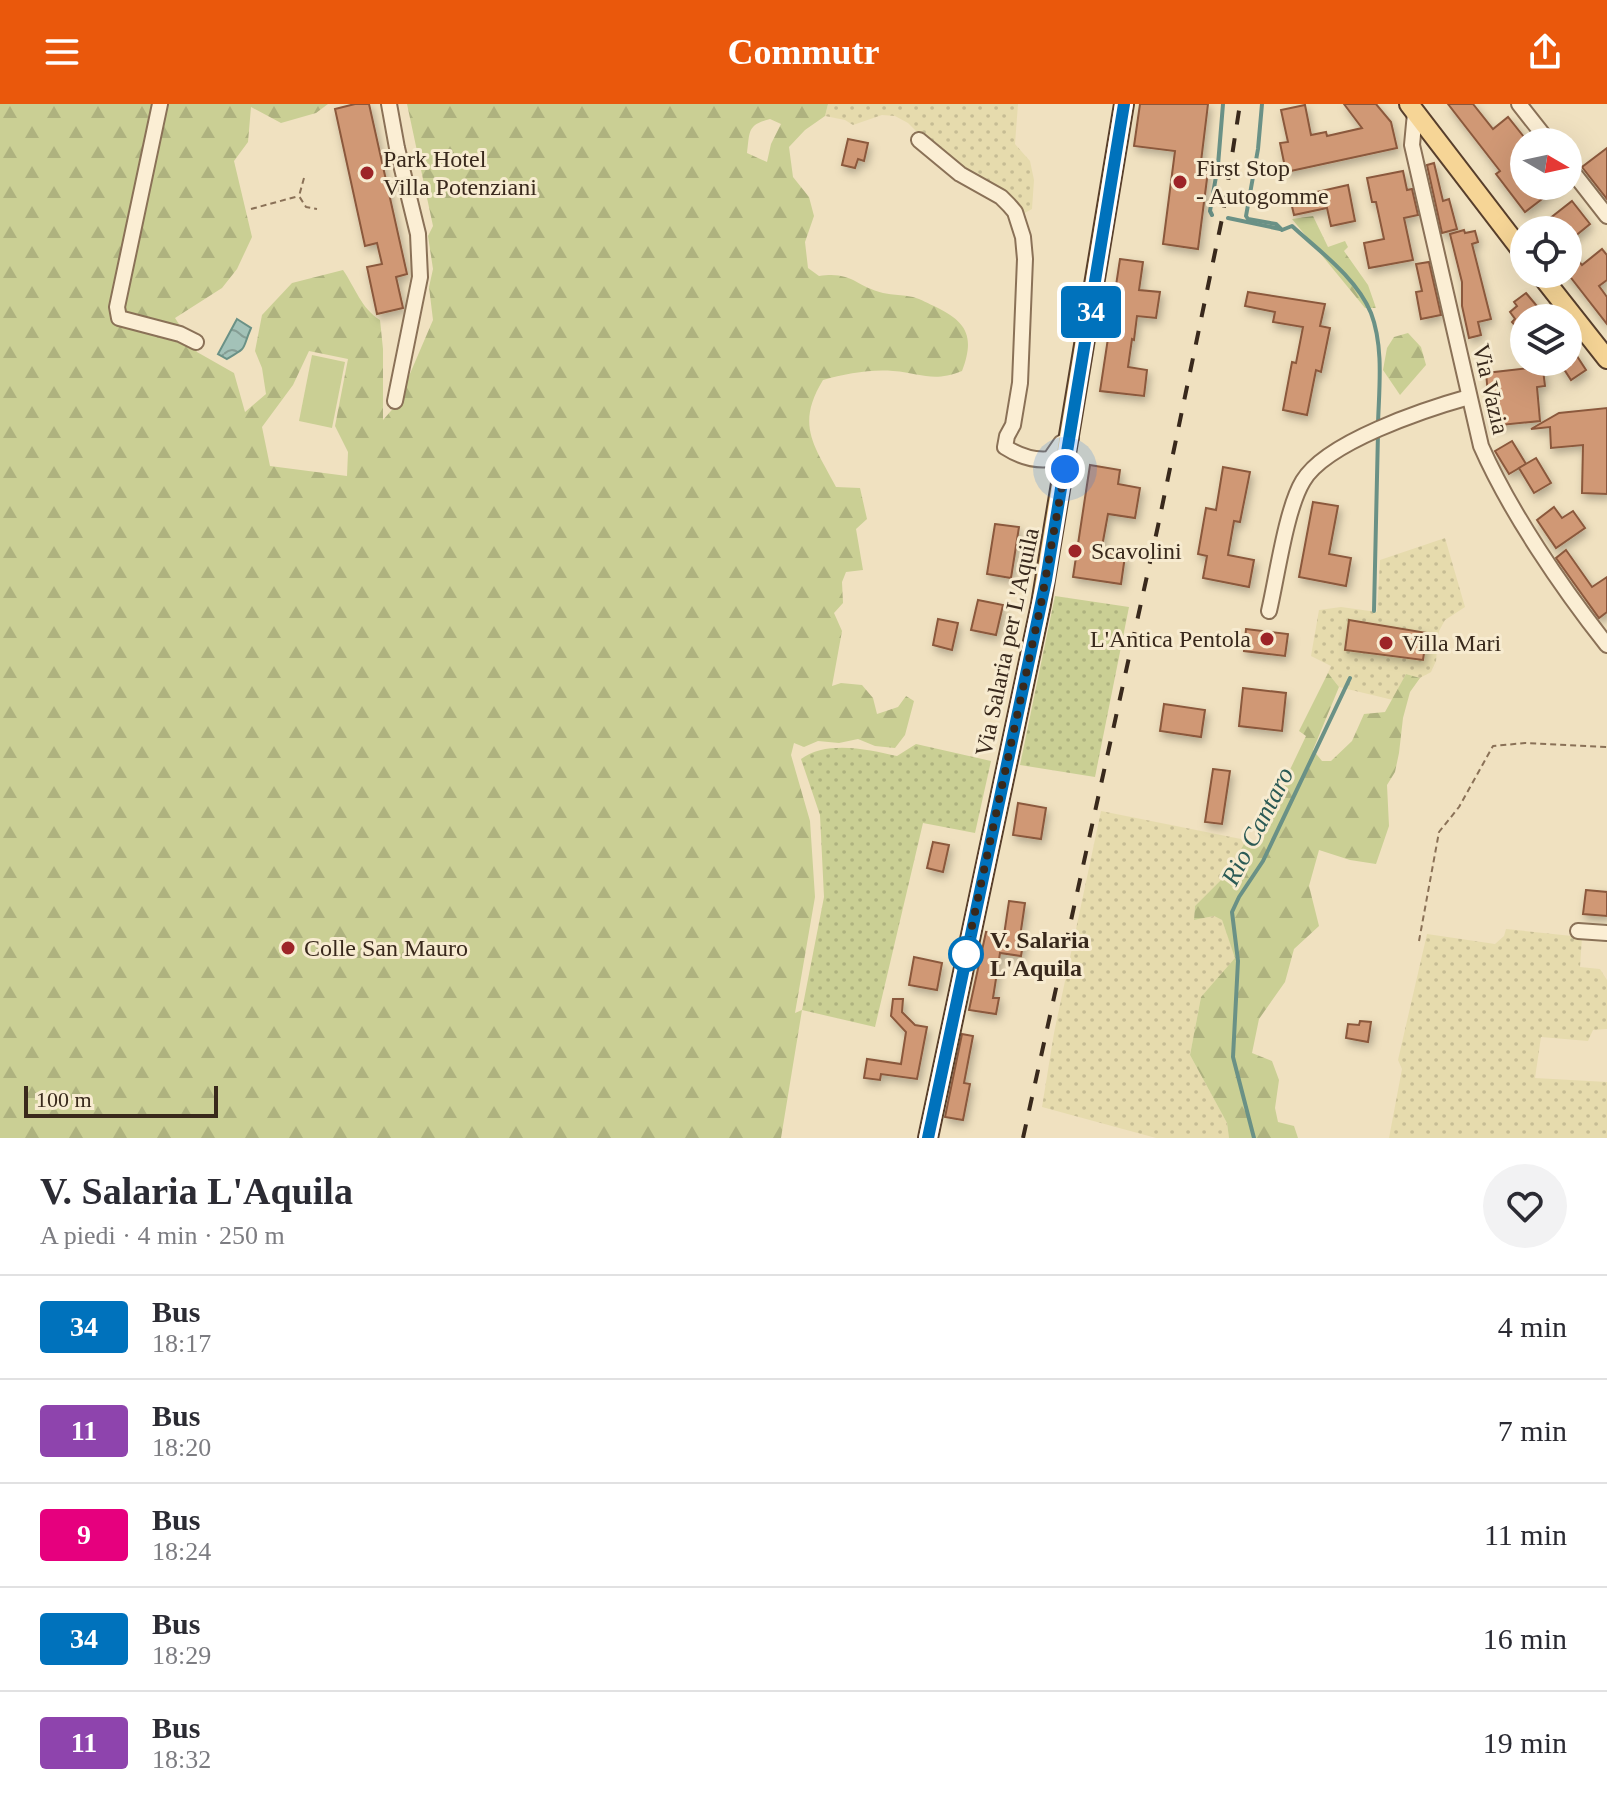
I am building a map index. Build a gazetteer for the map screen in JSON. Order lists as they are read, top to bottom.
{
  "streets": {
    "main road": ["Via Salaria per L'Aquila"],
    "street": ["Via Vazia"]
  },
  "water": ["Rio Cantaro"],
  "places": [
    "Park Hotel Villa Potenziani",
    "First Stop - Autogomme",
    "Scavolini",
    "L'Antica Pentola",
    "Villa Mari",
    "Colle San Mauro",
    "V. Salaria L'Aquila"
  ],
  "lines": ["bus line 34"],
  "scale_bar": "100 m",
  "north": "right",
  "page": {
    "header": "Commutr",
    "on_map": "34",
    "scale": "100 m",
    "heading": ["V. Salaria L'Aquila", "A piedi · 4 min · 250 m"],
    "list": [
      {
        "mark": "34",
        "name": "Bus",
        "note": "18:17",
        "value": "4 min"
      },
      {
        "mark": "11",
        "name": "Bus",
        "note": "18:20",
        "value": "7 min"
      },
      {
        "mark": "9",
        "name": "Bus",
        "note": "18:24",
        "value": "11 min"
      },
      {
        "mark": "34",
        "name": "Bus",
        "note": "18:29",
        "value": "16 min"
      },
      {
        "mark": "11",
        "name": "Bus",
        "note": "18:32",
        "value": "19 min"
      }
    ]
  }
}
